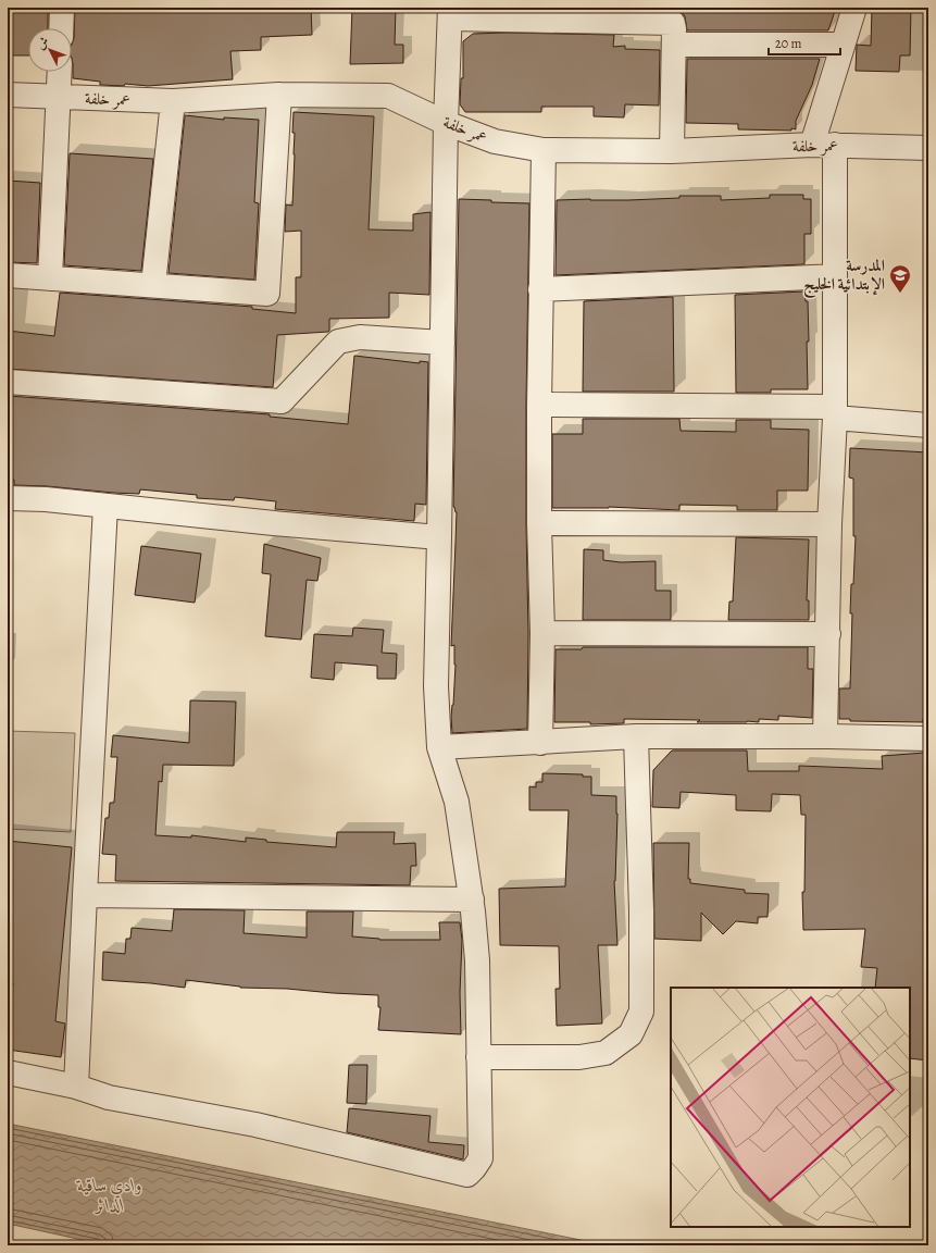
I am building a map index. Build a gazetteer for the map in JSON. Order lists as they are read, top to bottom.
{
  "streets": {
    "street": ["عمر خلفة"]
  },
  "water": ["وادي ساقية الدائر"],
  "places": {
    "school or university": ["المدرسة الإبتدائية الخليج"]
  },
  "scale_bar": "20 m",
  "north": "top left"
}
